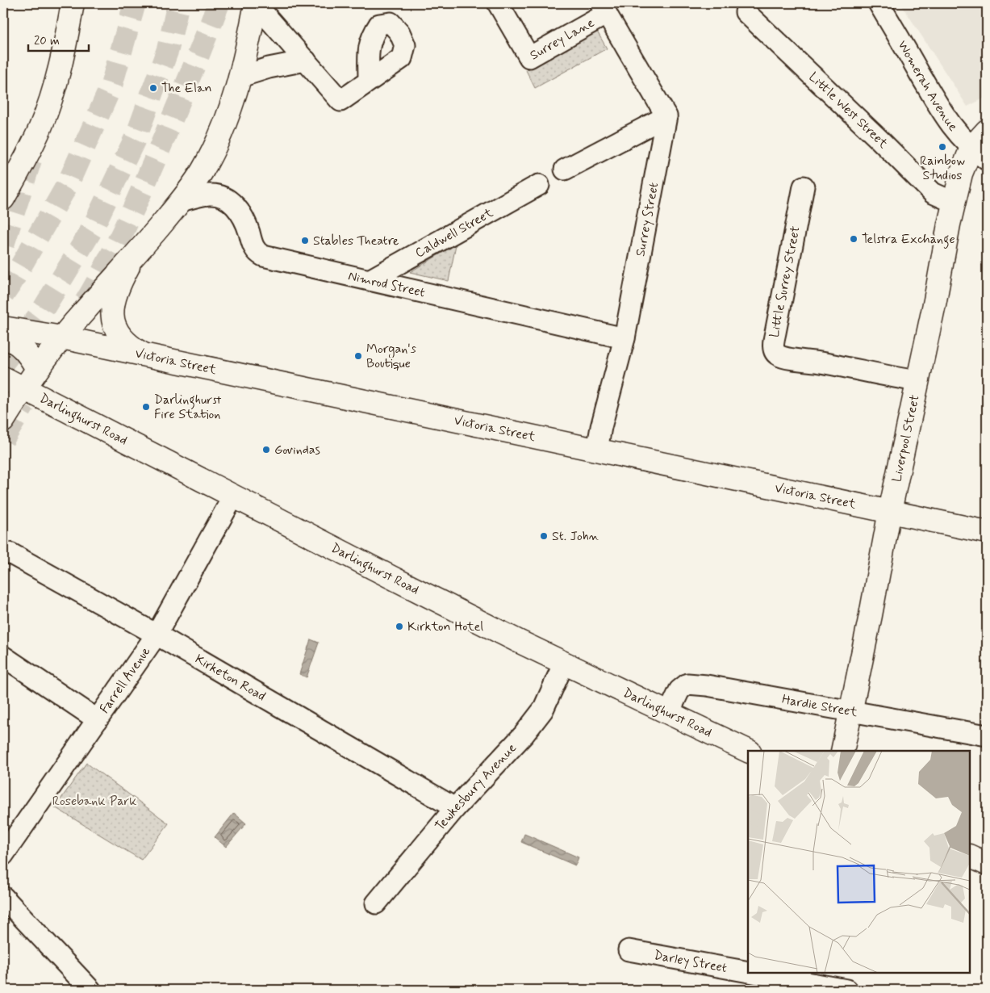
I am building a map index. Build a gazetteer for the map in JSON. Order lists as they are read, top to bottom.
{
  "streets": {
    "street": [
      "Surrey Lane",
      "Womerah Avenue",
      "Little West Street",
      "Surrey Street",
      "Caldwell Street",
      "Little Surrey Street",
      "Nimrod Street",
      "Victoria Street",
      "Darlinghurst Road",
      "Liverpool Street",
      "Kirketon Road",
      "Farrell Avenue",
      "Hardie Street",
      "Tewkesbury Avenue",
      "Darley Street"
    ]
  },
  "crossings": [
    ["Womerah Avenue", "Liverpool Street"],
    ["Little West Street", "Liverpool Street"],
    ["Surrey Street", "Nimrod Street"],
    ["Surrey Street", "Victoria Street"],
    ["Caldwell Street", "Nimrod Street"],
    ["Little Surrey Street", "Liverpool Street"],
    ["Victoria Street", "Liverpool Street"],
    ["Darlinghurst Road", "Farrell Avenue"],
    ["Darlinghurst Road", "Hardie Street"],
    ["Darlinghurst Road", "Tewkesbury Avenue"],
    ["Liverpool Street", "Hardie Street"],
    ["Kirketon Road", "Farrell Avenue"],
    ["Kirketon Road", "Tewkesbury Avenue"]
  ],
  "parks": ["Rosebank Park"],
  "places": [
    "The Elan",
    "Rainbow Studios",
    "Telstra Exchange",
    "Stables Theatre",
    "Morgan's Boutique",
    "Darlinghurst Fire Station",
    "Govindas",
    "St. John",
    "Kirkton Hotel"
  ],
  "scale_bar": "20 m"
}
